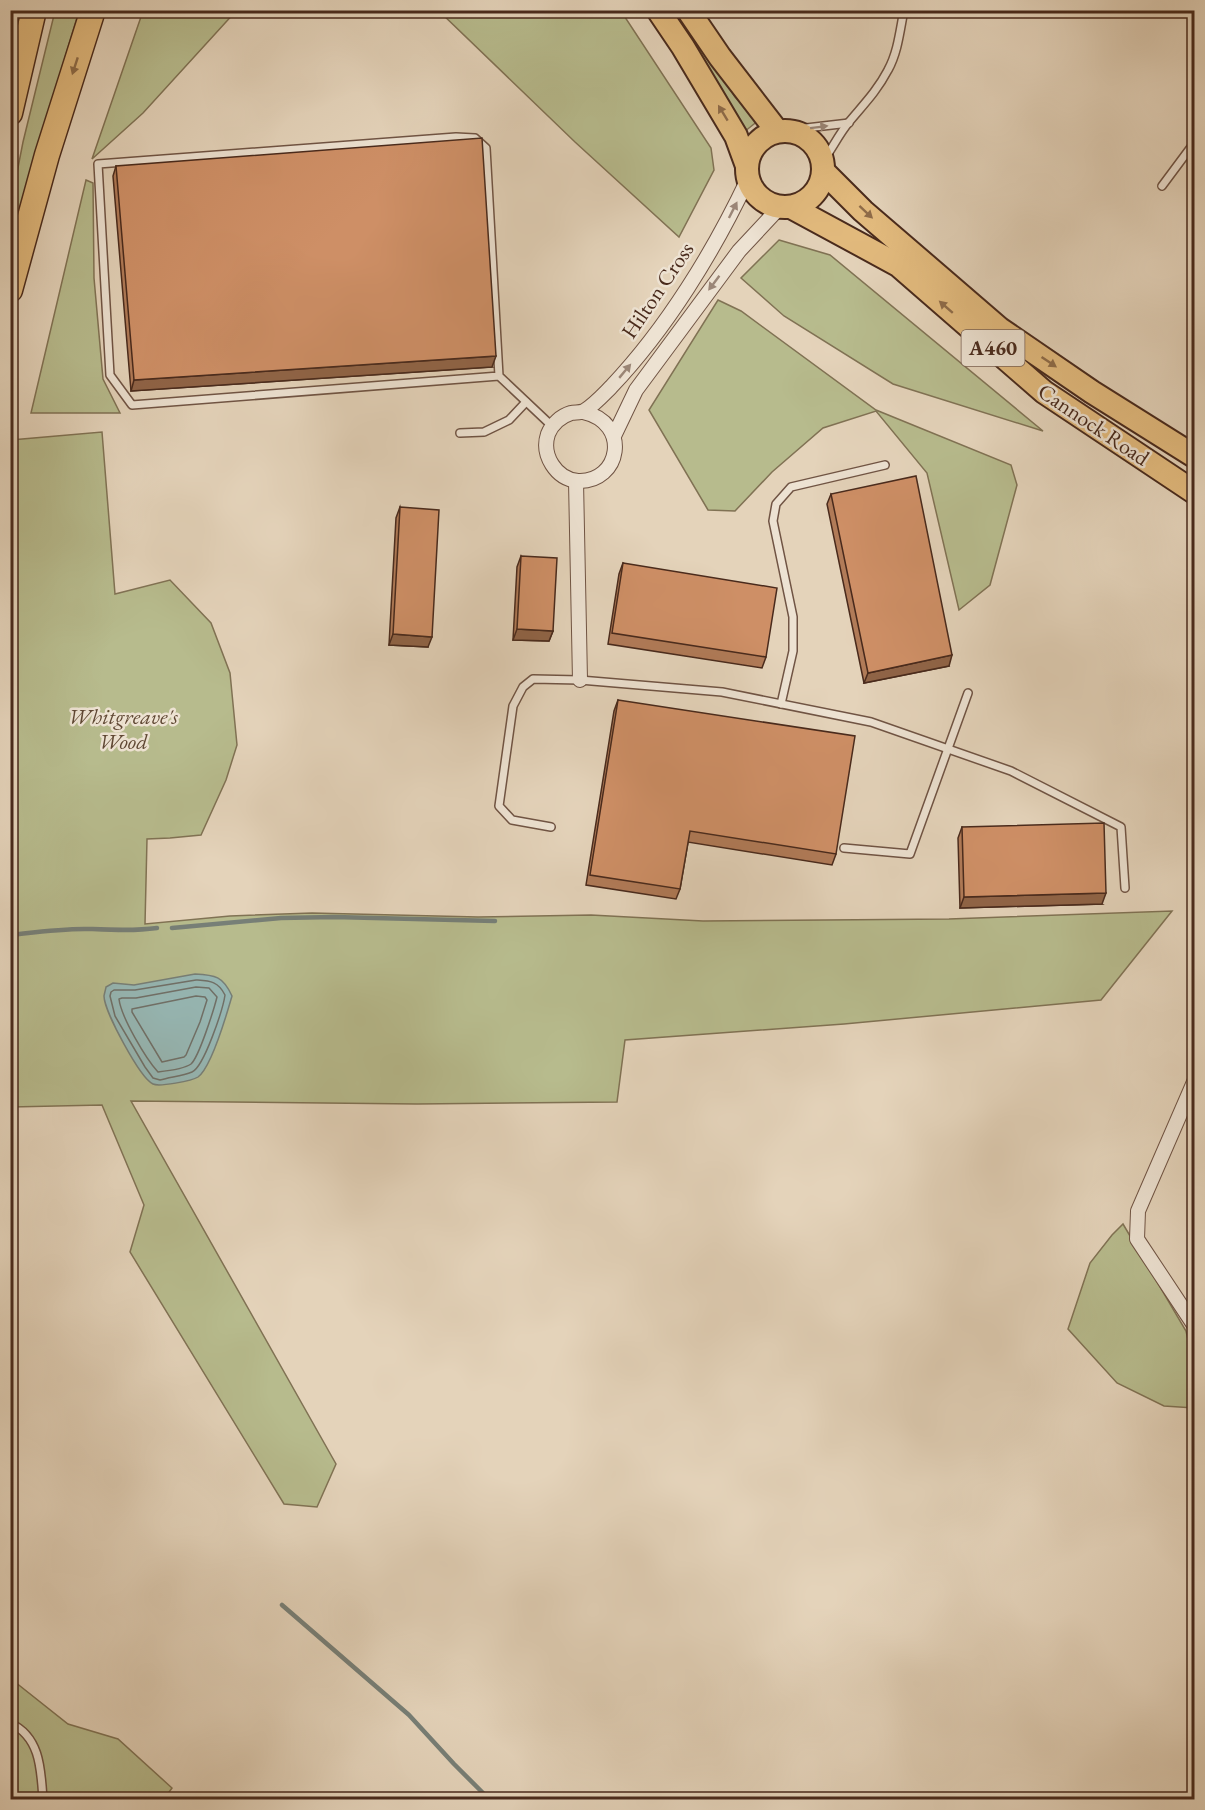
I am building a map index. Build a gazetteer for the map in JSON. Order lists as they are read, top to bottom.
{
  "streets": {
    "highway": ["A460", "Cannock Road"],
    "street": ["Hilton Cross"]
  },
  "crossings": [
    ["Hilton Cross", "Cannock Road"]
  ],
  "parks": ["Whitgreave's Wood"]
}
